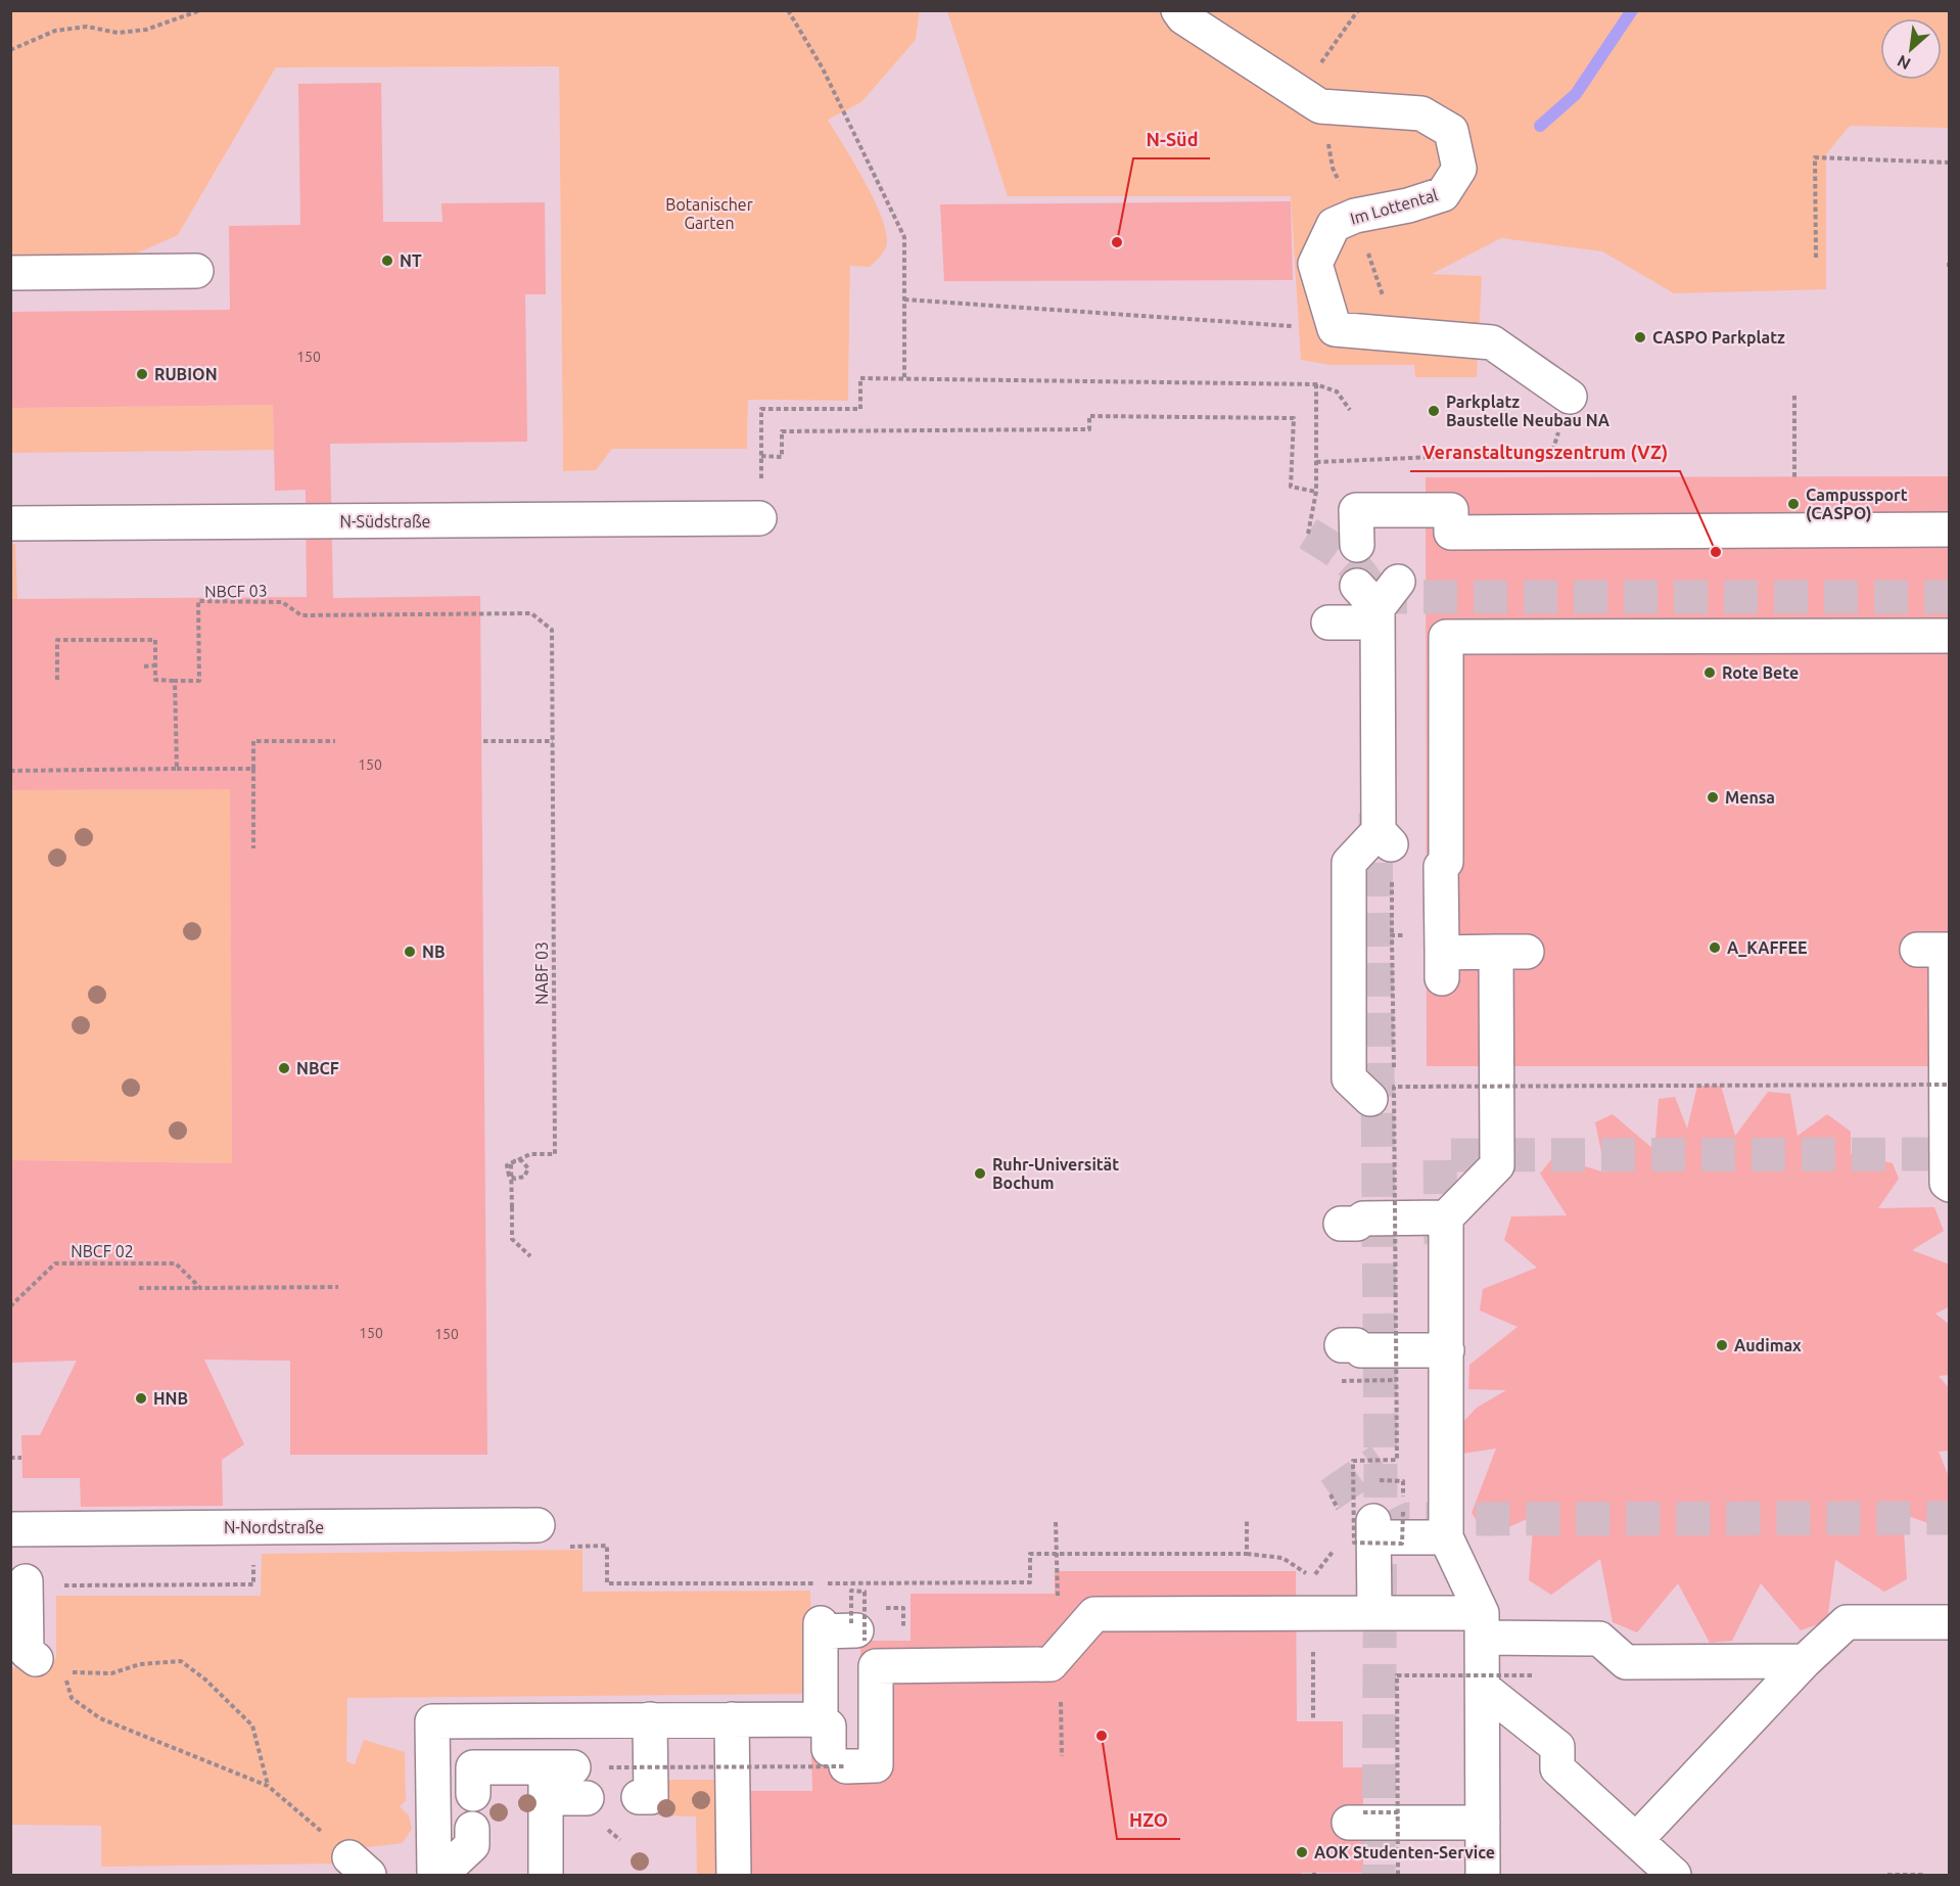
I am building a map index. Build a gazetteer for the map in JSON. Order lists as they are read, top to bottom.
{
  "streets": {
    "street": ["Im Lottental", "N-Südstraße", "N-Nordstraße"],
    "path": ["NBCF 03", "NABF 03", "NBCF 02"]
  },
  "crossings": [
    ["NBCF 03", "NABF 03"]
  ],
  "parks": ["Botanischer Garten"],
  "places": [
    "N-Süd",
    "NT",
    "CASPO Parkplatz",
    "RUBION",
    "Parkplatz Baustelle Neubau NA",
    "Campussport (CASPO)",
    "Veranstaltungszentrum (VZ)",
    "Rote Bete",
    "Mensa",
    "A_KAFFEE",
    "NB",
    "NBCF",
    "Ruhr-Universität Bochum",
    "Audimax",
    "HNB",
    "HZO",
    "AOK Studenten-Service"
  ],
  "house_numbers": [
    "150",
    "150",
    "150",
    "150"
  ],
  "north": "bottom left"
}
